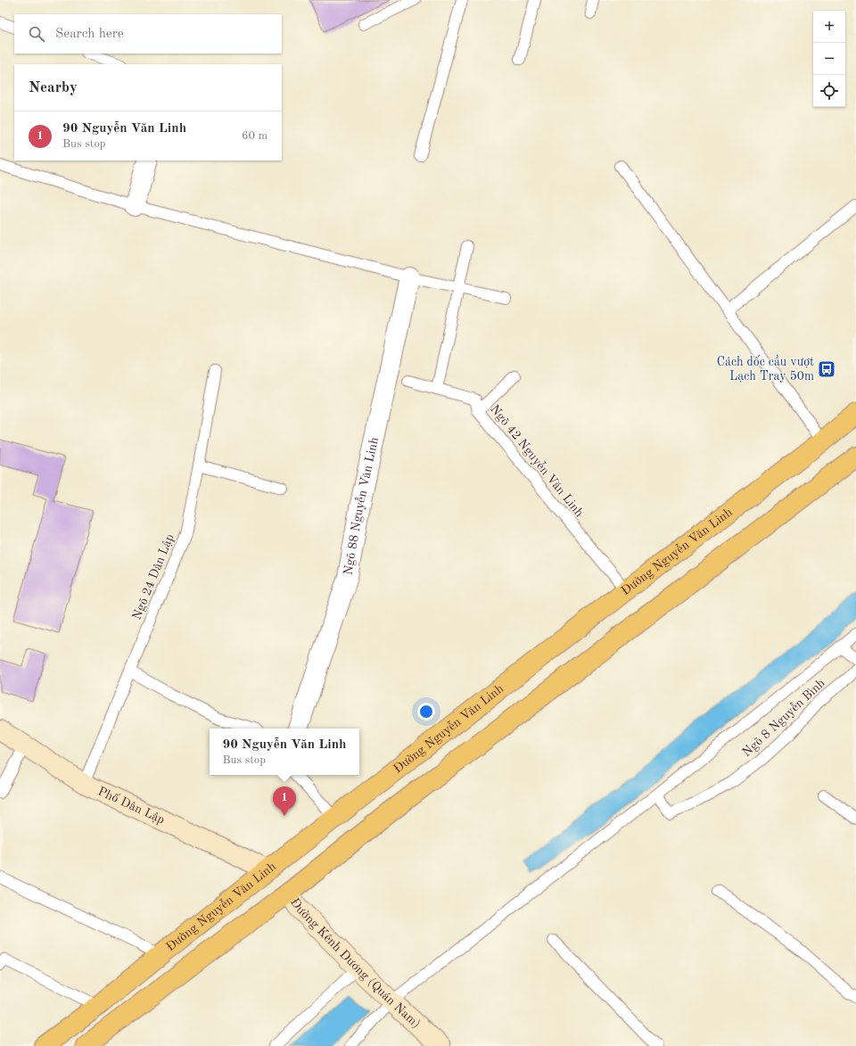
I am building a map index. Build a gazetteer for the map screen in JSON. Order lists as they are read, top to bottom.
{
  "streets": {
    "highway": ["Đường Nguyễn Văn Linh"],
    "street": ["Ngõ 88 Nguyễn Văn Linh", "Phố Dân Lập", "Đường Kênh Dương (Quán Nam)"],
    "lane": ["Ngõ 42 Nguyễn Văn Linh", "Ngõ 24 Dân Lập", "Ngõ 8 Nguyễn Bình"]
  },
  "crossings": [
    ["Ngõ 42 Nguyễn Văn Linh", "Đường Nguyễn Văn Linh"],
    ["Đường Nguyễn Văn Linh", "Phố Dân Lập"],
    ["Ngõ 24 Dân Lập", "Phố Dân Lập"]
  ],
  "places": {
    "bus stop": ["Cách dốc cầu vượt Lạch Tray 50m"]
  },
  "page": {
    "map_buttons": ["+", "−"],
    "search": "Search here",
    "heading": "Nearby",
    "list": [
      {
        "mark": "1",
        "name": "90 Nguyễn Văn Linh",
        "note": "Bus stop",
        "value": "60 m"
      }
    ],
    "popup": ["90 Nguyễn Văn Linh", "Bus stop"],
    "pins": "1"
  }
}
